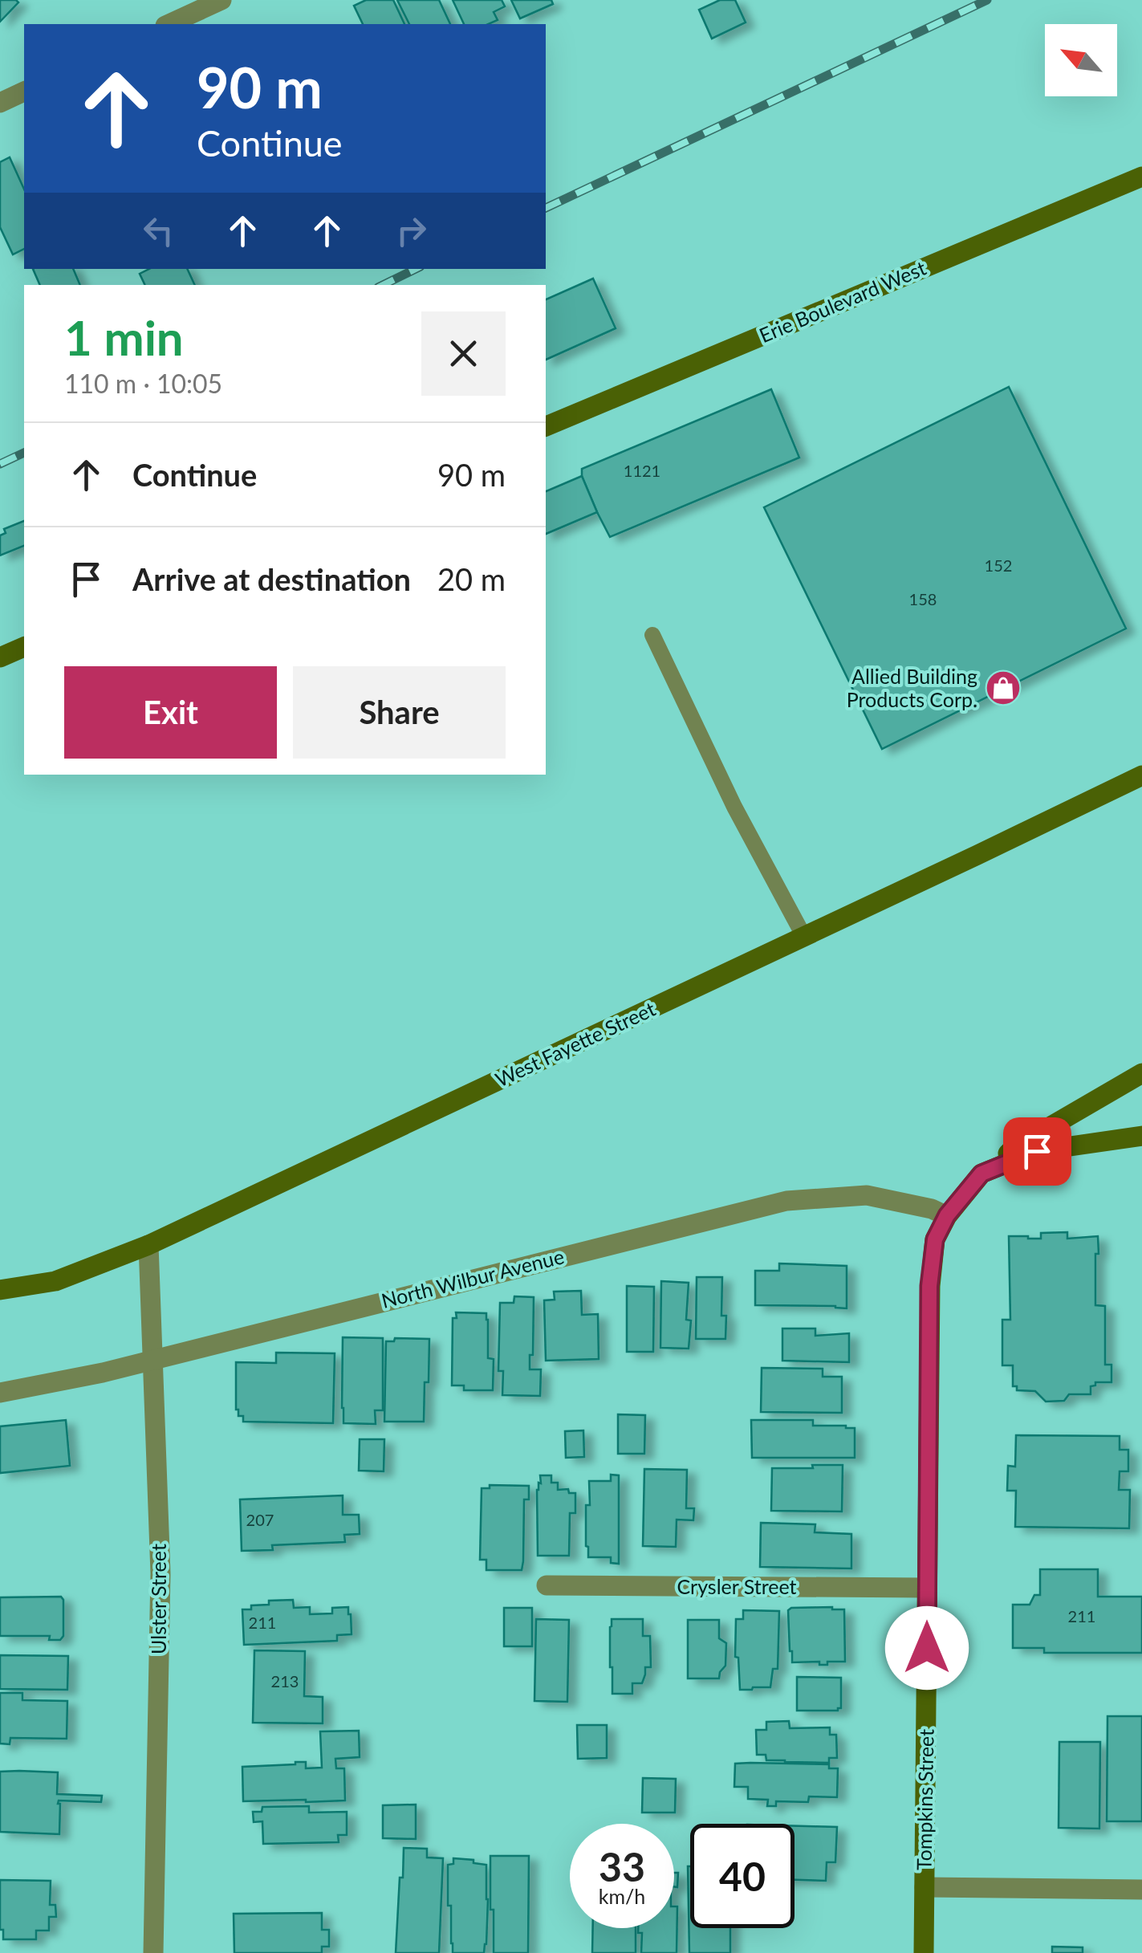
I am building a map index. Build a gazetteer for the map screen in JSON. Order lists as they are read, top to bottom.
{
  "streets": {
    "street": [
      "Erie Boulevard West",
      "West Fayette Street",
      "North Wilbur Avenue",
      "Crysler Street",
      "Ulster Street",
      "Tompkins Street"
    ]
  },
  "crossings": [
    ["West Fayette Street", "Ulster Street"],
    ["North Wilbur Avenue", "Ulster Street"],
    ["North Wilbur Avenue", "Tompkins Street"],
    ["Crysler Street", "Tompkins Street"]
  ],
  "places": {
    "shop": ["Allied Building Products Corp."]
  },
  "house_numbers": [
    "1121",
    "152",
    "158",
    "207",
    "211",
    "211",
    "213"
  ],
  "north": "top left",
  "page": {
    "turn": ["90 m", "Continue"],
    "heading": ["1 min", "110 m · 10:05"],
    "list": [
      {
        "name": "Continue",
        "value": "90 m"
      },
      {
        "name": "Arrive at destination",
        "value": "20 m"
      }
    ],
    "buttons": ["Exit", "Share"],
    "speed": "33 km/h",
    "limit": "40"
  }
}
